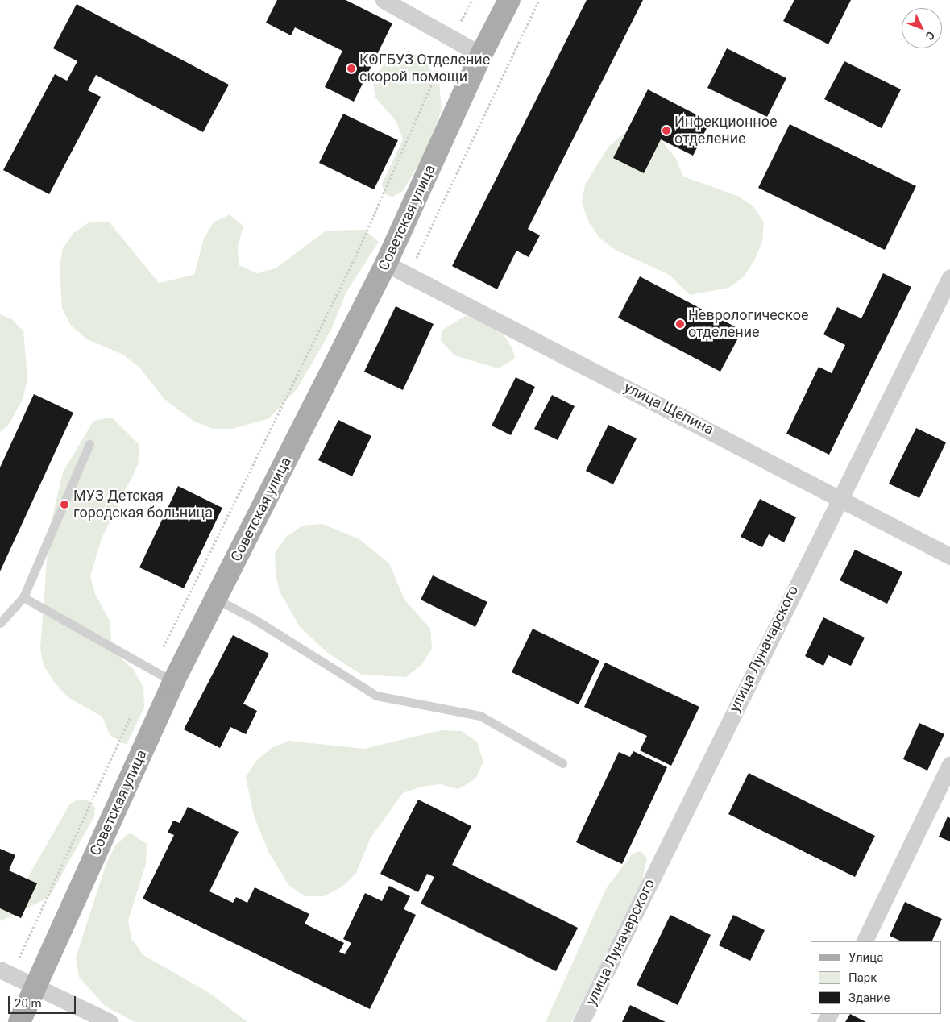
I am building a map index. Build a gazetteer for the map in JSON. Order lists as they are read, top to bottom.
{
  "streets": {
    "main road": ["Советская улица"],
    "street": ["улица Щепина", "улица Луначарского"]
  },
  "crossings": [
    ["Советская улица", "улица Щепина"],
    ["улица Щепина", "улица Луначарского"]
  ],
  "places": [
    "КОГБУЗ Отделение скорой помощи",
    "Инфекционное отделение",
    "Неврологическое отделение",
    "МУЗ Детская городская больница"
  ],
  "legend": ["Улица", "Парк", "Здание"],
  "scale_bar": "20 m",
  "north": "bottom right"
}
